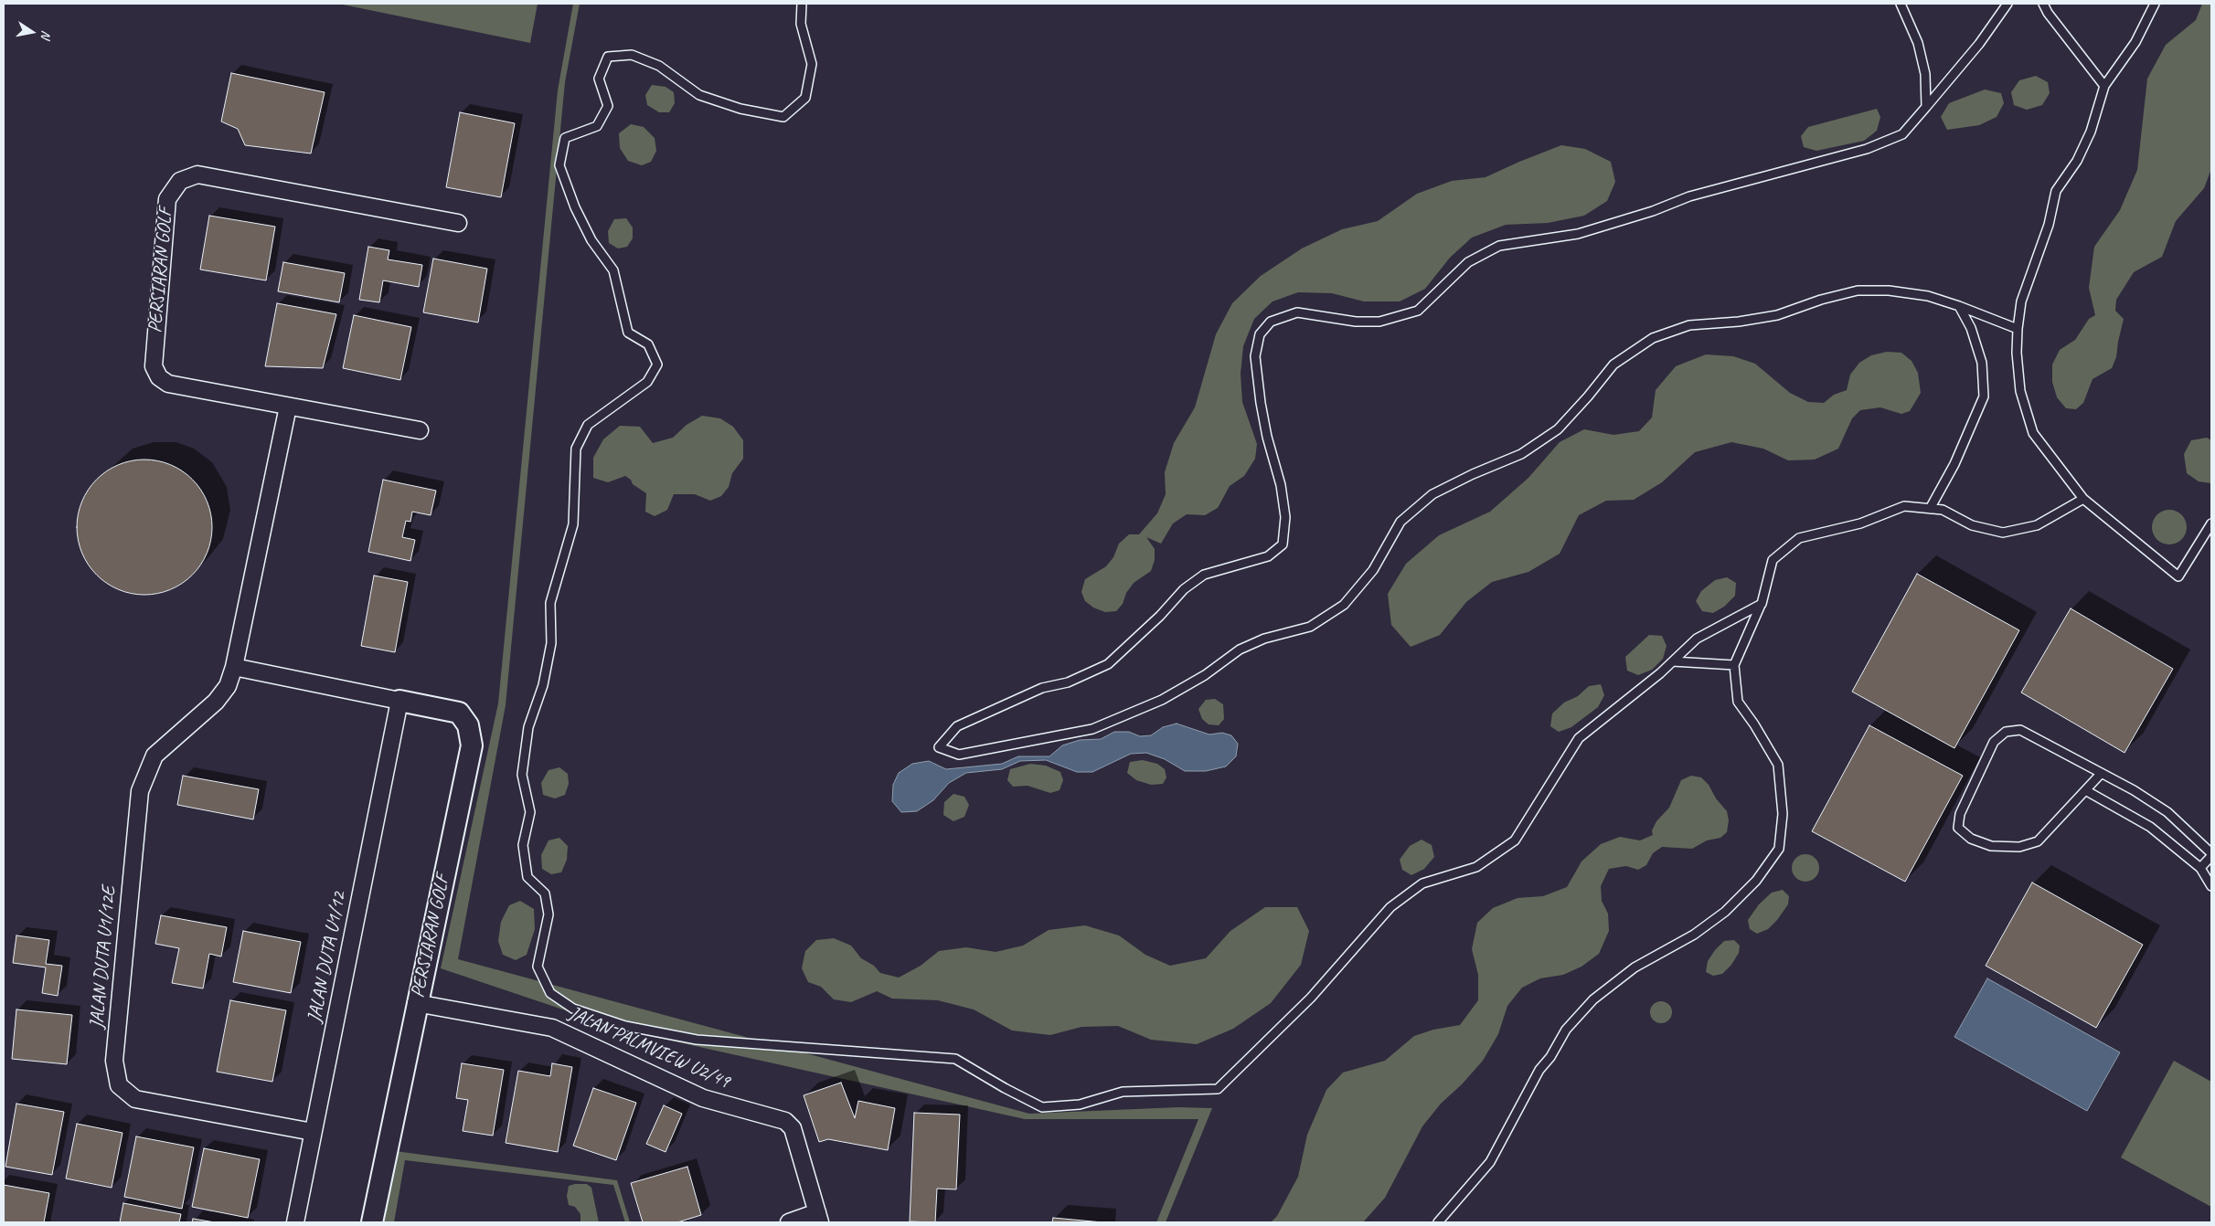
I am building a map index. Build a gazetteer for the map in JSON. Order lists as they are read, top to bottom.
{
  "streets": {
    "street": [
      "PERSIARAN GOLF",
      "JALAN DUTA U1/12E",
      "JALAN DUTA U1/12",
      "JALAN PALMVIEW U2/49"
    ]
  },
  "crossings": [
    ["PERSIARAN GOLF", "JALAN DUTA U1/12"],
    ["PERSIARAN GOLF", "JALAN PALMVIEW U2/49"],
    ["JALAN DUTA U1/12E", "JALAN DUTA U1/12"]
  ],
  "north": "right"
}
